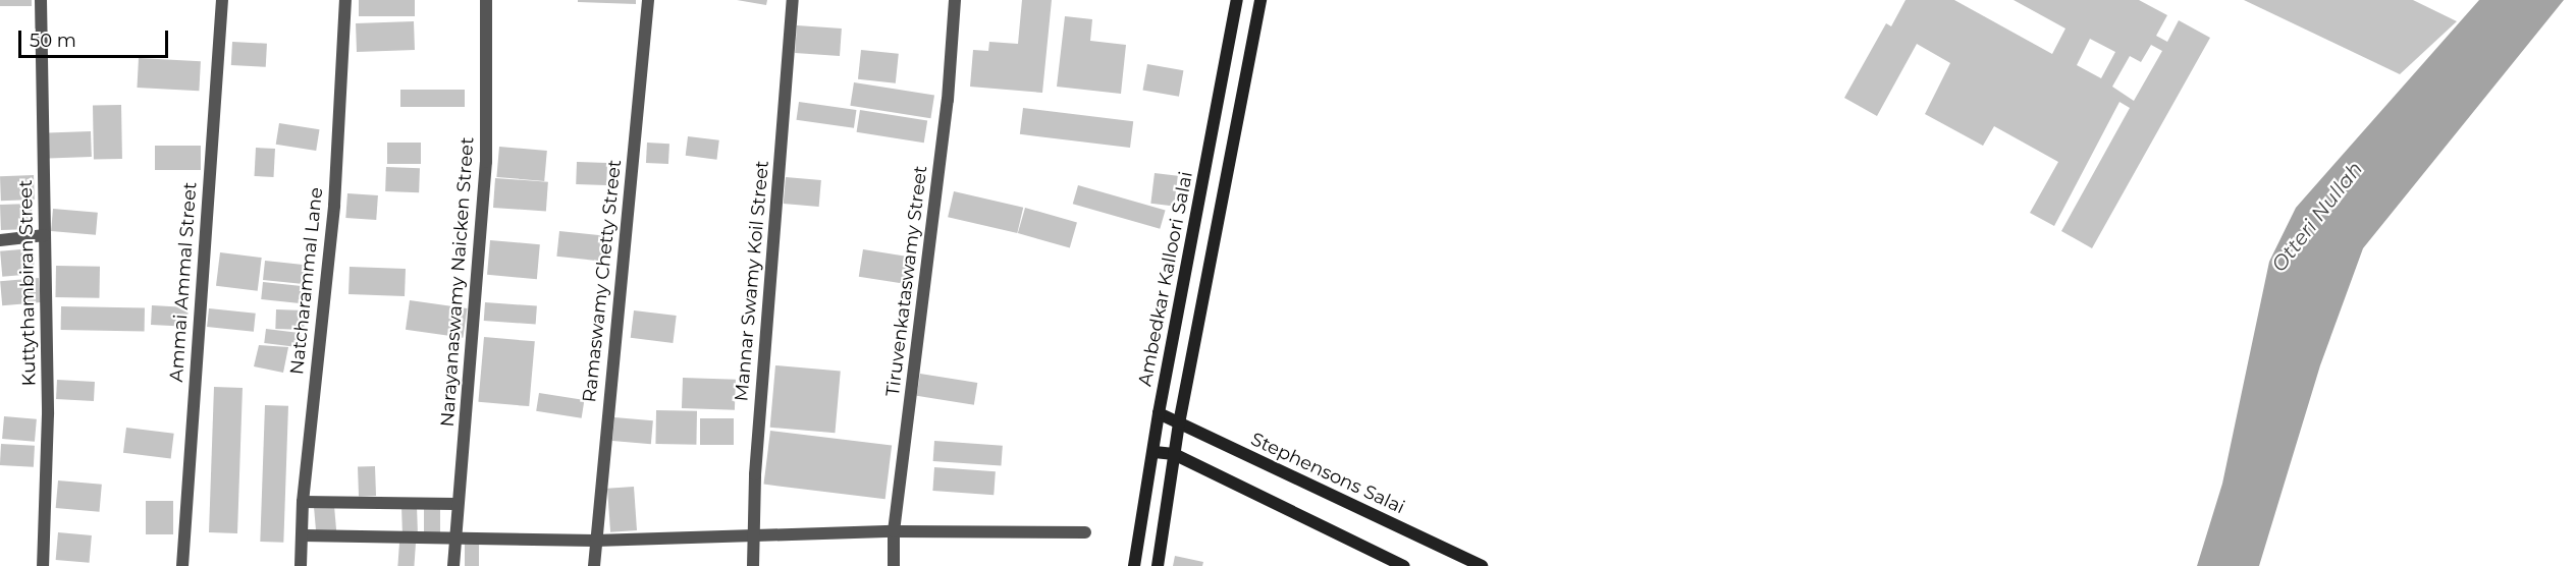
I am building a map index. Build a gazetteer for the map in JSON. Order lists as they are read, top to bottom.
{
  "streets": {
    "main road": ["Ambedkar Kalloori Salai", "Stephensons Salai"],
    "street": [
      "Natcharammal Lane",
      "Ramaswamy Chetty Street",
      "Mannar Swamy Koil Street",
      "Tiruvenkataswamy Street",
      "Ammai Ammal Street",
      "Narayanaswamy Naicken Street",
      "Kuttythambiran Street"
    ]
  },
  "crossings": [
    ["Ambedkar Kalloori Salai", "Stephensons Salai"]
  ],
  "water": ["Otteri Nullah"],
  "scale_bar": "50 m"
}
